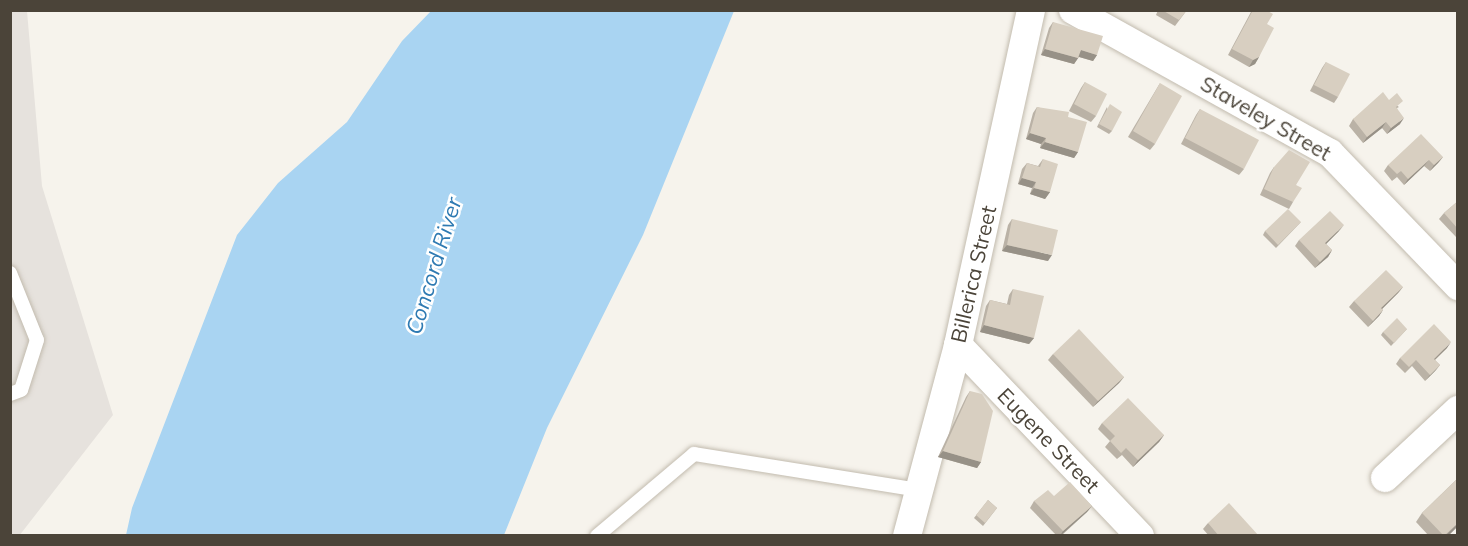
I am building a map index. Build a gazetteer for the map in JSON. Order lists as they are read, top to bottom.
{
  "streets": {
    "street": ["Staveley Street", "Billerica Street", "Eugene Street"]
  },
  "crossings": [
    ["Billerica Street", "Eugene Street"]
  ],
  "water": ["Concord River"]
}
